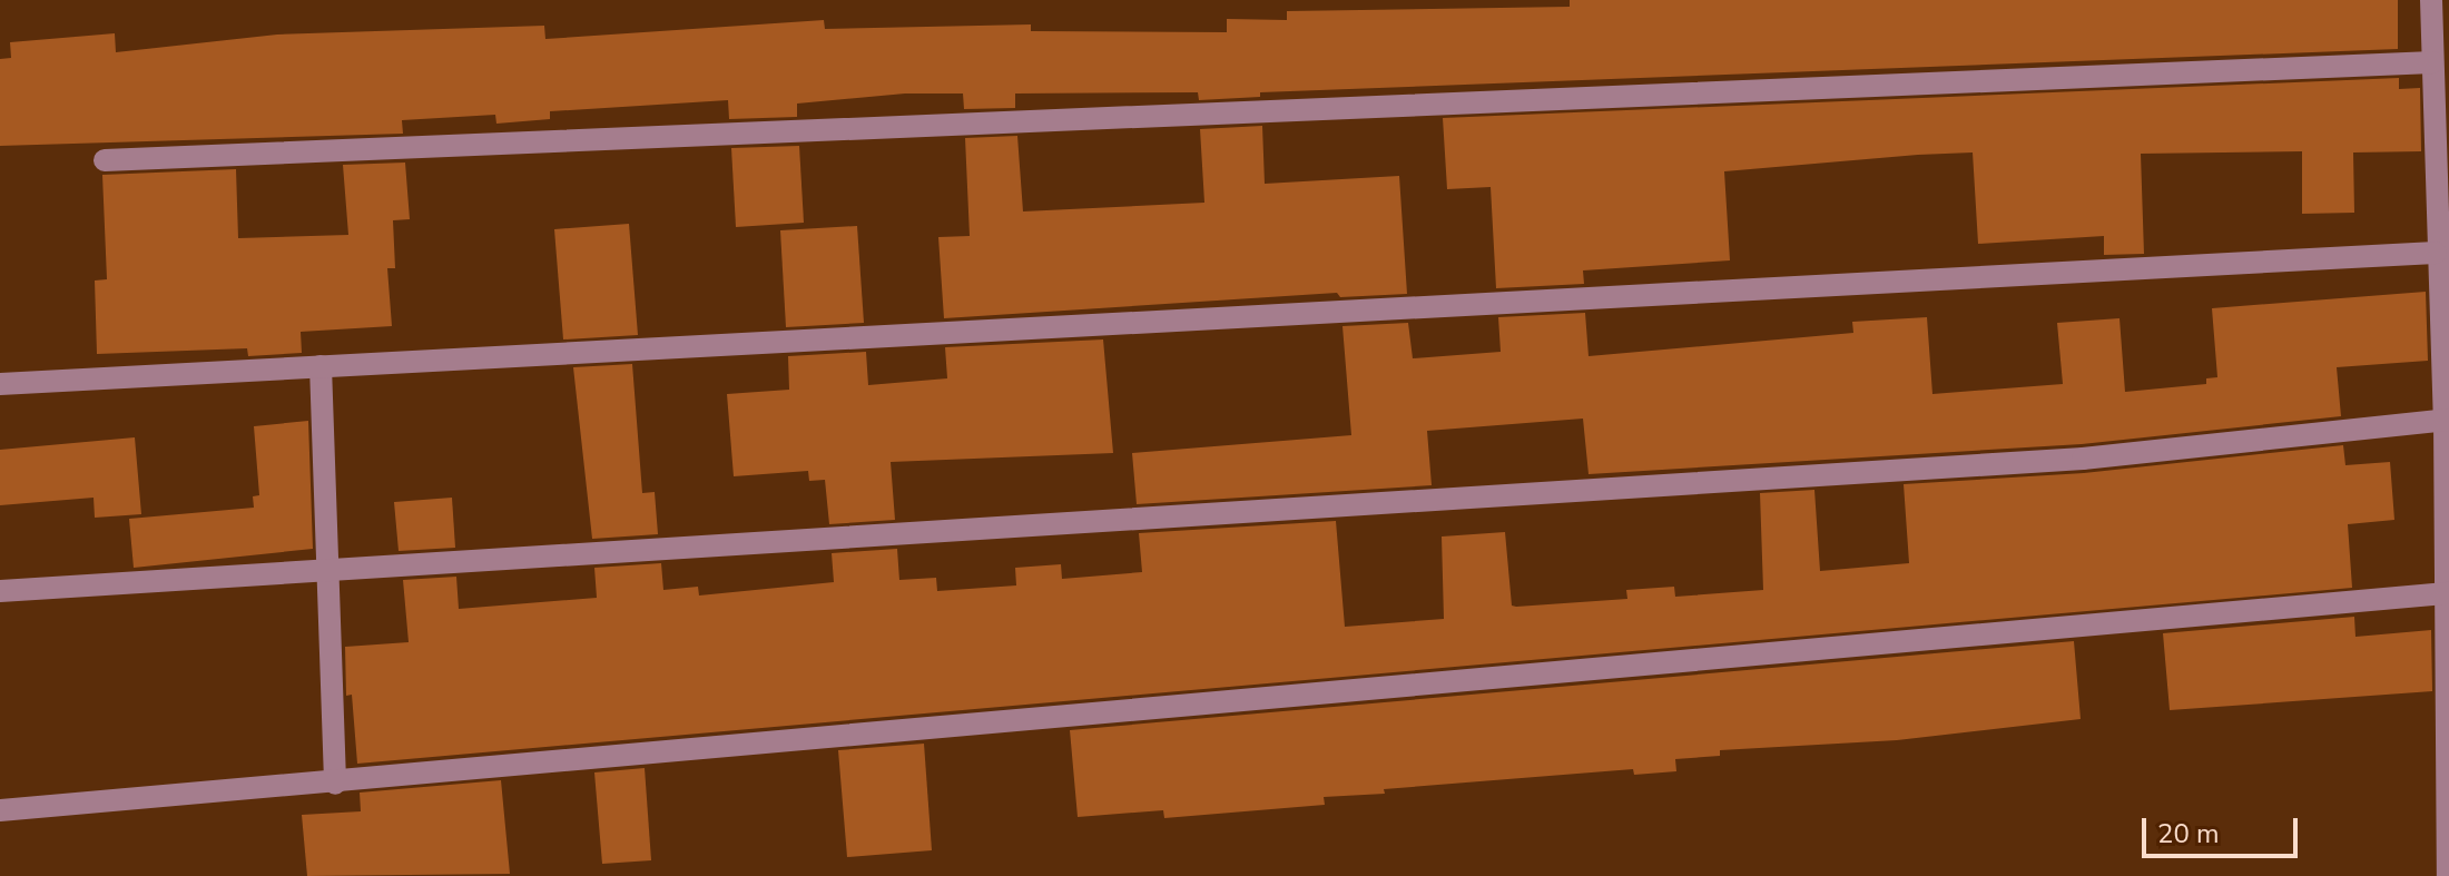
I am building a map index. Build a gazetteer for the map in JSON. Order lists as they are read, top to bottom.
{
  "scale_bar": "20 m"
}
